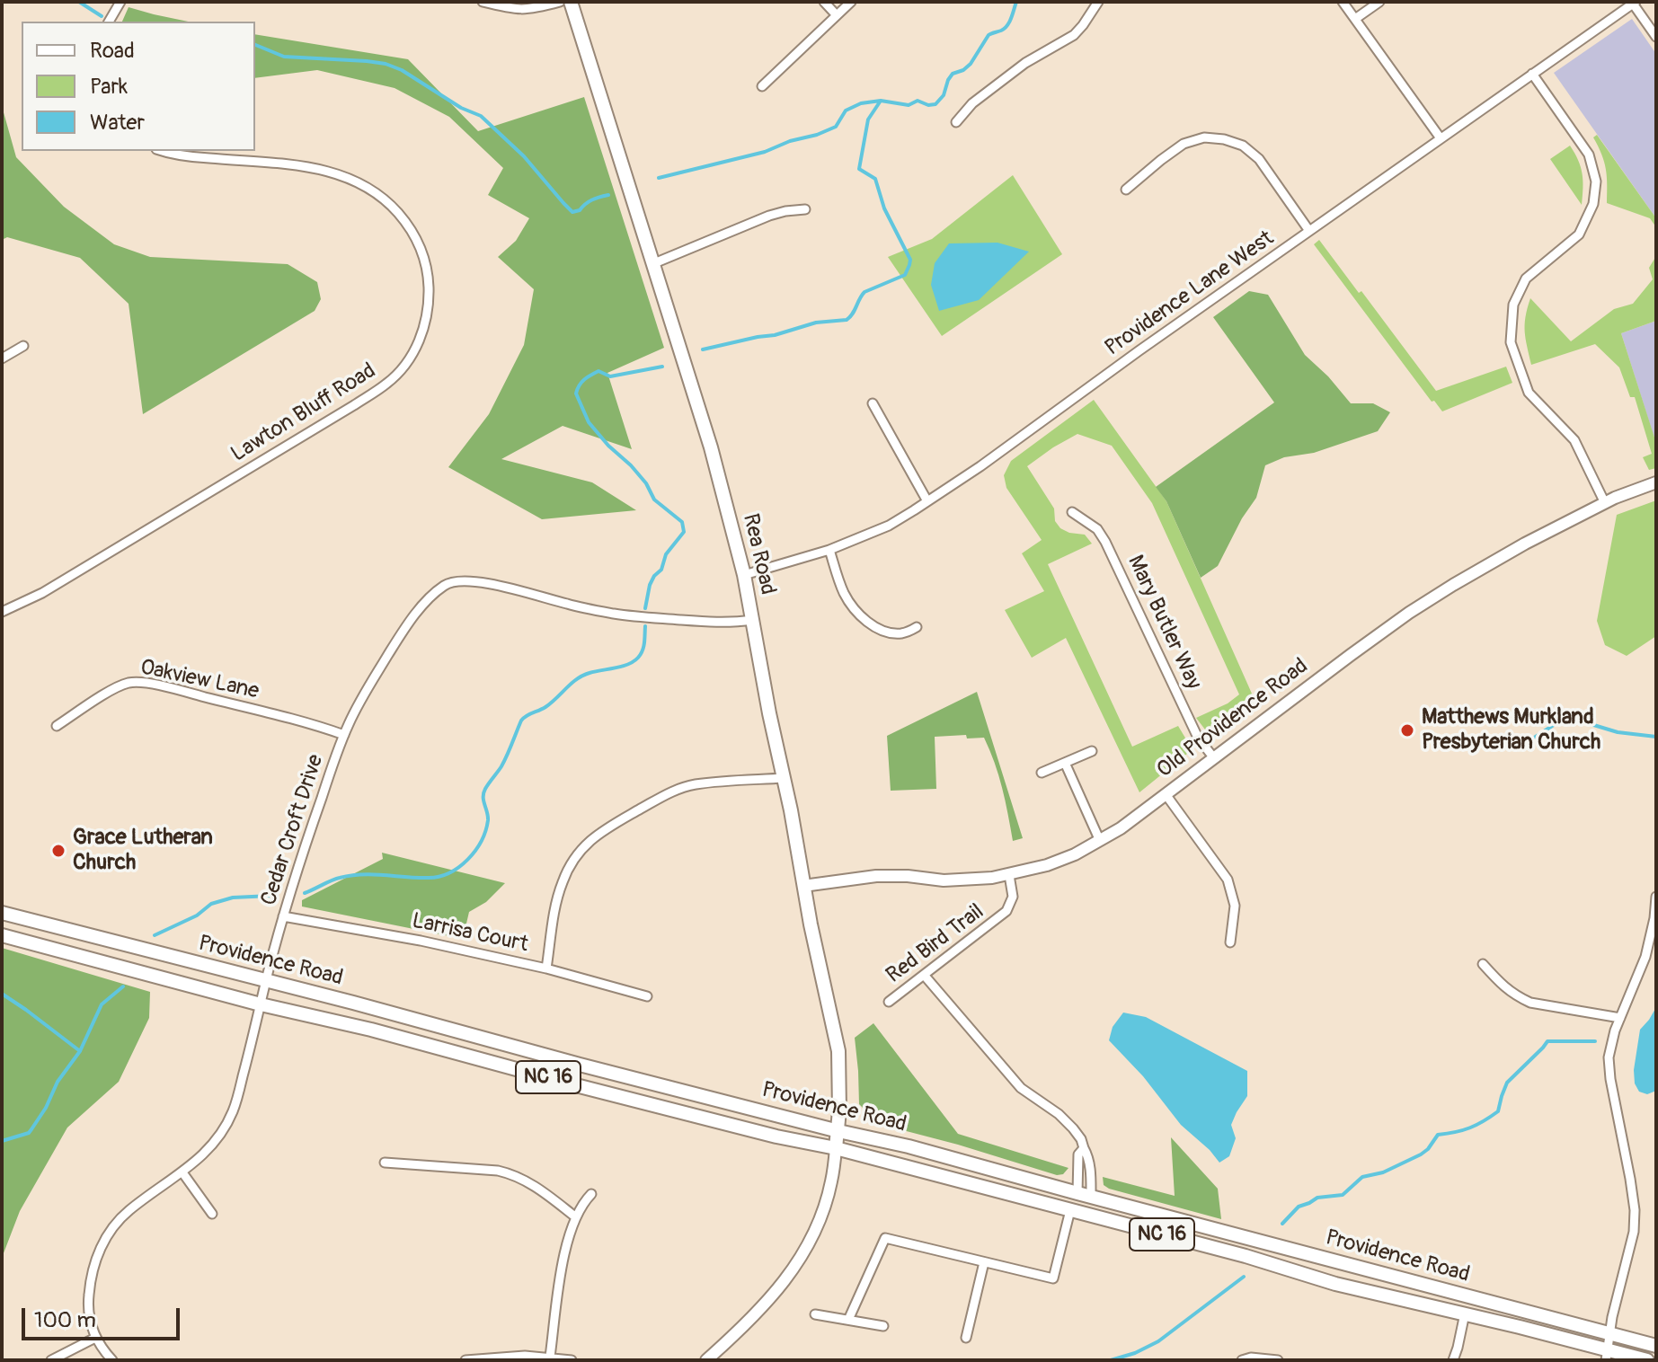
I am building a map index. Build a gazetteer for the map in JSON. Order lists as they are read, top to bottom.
{
  "streets": {
    "main road": ["Rea Road", "Providence Road", "NC 16"],
    "street": [
      "Providence Lane West",
      "Lawton Bluff Road",
      "Mary Butler Way",
      "Oakview Lane",
      "Old Providence Road",
      "Cedar Croft Drive",
      "Larrisa Court",
      "Red Bird Trail"
    ]
  },
  "crossings": [
    ["Providence Lane West", "Rea Road"],
    ["Rea Road", "Old Providence Road"],
    ["Rea Road", "Cedar Croft Drive"],
    ["Rea Road", "Providence Road"],
    ["Mary Butler Way", "Old Providence Road"],
    ["Oakview Lane", "Cedar Croft Drive"],
    ["Old Providence Road", "Red Bird Trail"],
    ["Cedar Croft Drive", "Larrisa Court"],
    ["Cedar Croft Drive", "Providence Road"]
  ],
  "places": ["Matthews Murkland Presbyterian Church", "Grace Lutheran Church"],
  "legend": ["Road", "Park", "Water"],
  "scale_bar": "100 m"
}
